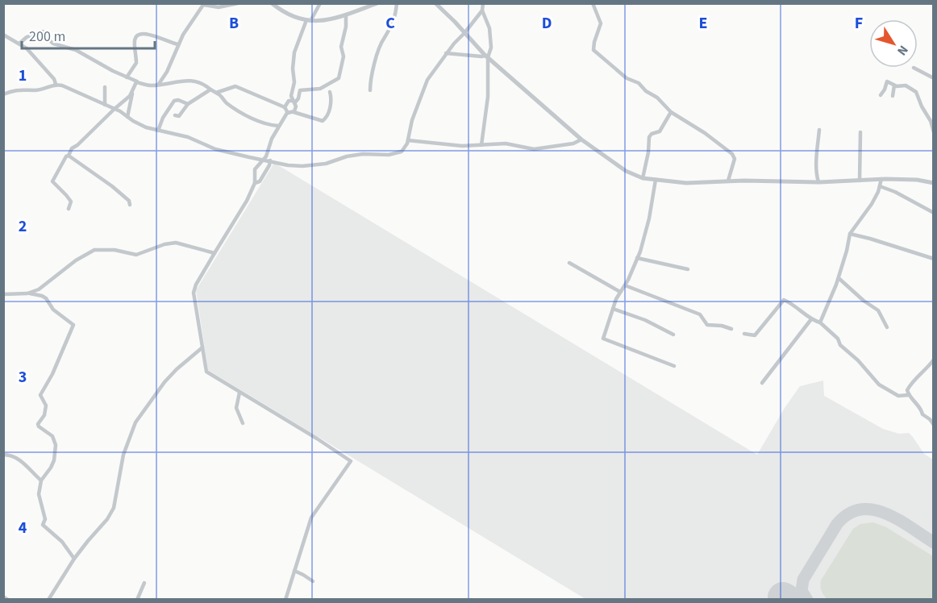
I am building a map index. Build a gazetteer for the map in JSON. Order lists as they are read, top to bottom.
{
  "scale_bar": "200 m",
  "north": "bottom right",
  "grid": {
    "columns": [
      "B",
      "C",
      "D",
      "E",
      "F"
    ],
    "rows": [
      "1",
      "2",
      "3",
      "4"
    ]
  }
}
